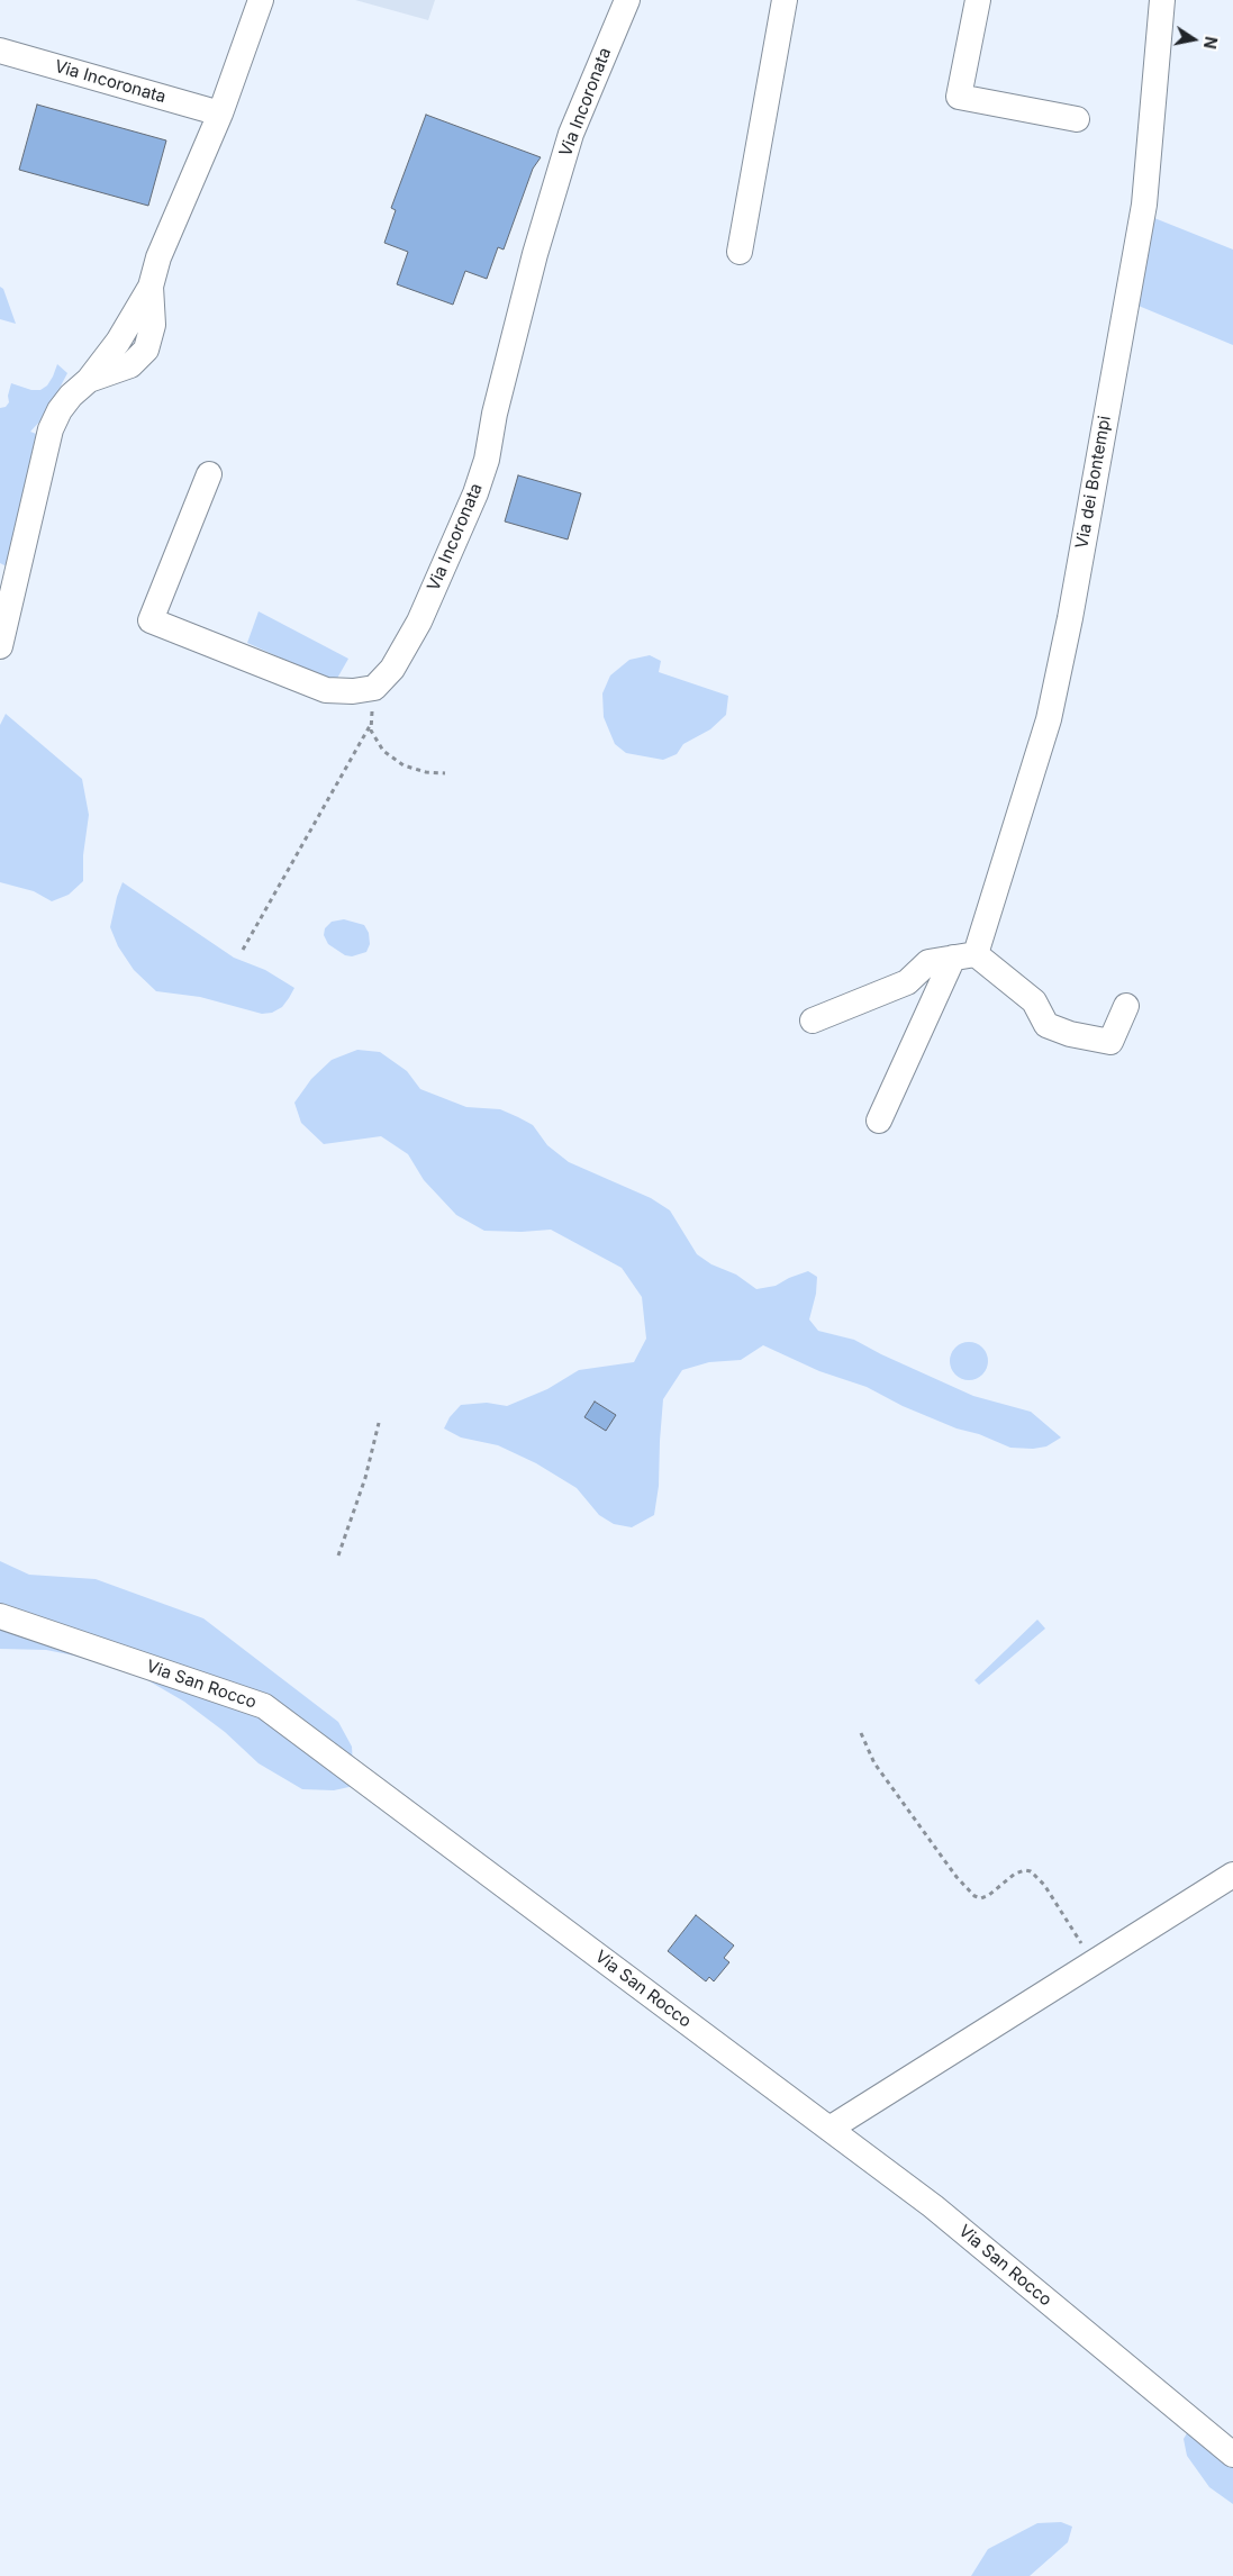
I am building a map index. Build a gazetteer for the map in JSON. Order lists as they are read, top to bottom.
{
  "streets": {
    "street": ["Via Incoronata", "Via dei Bontempi", "Via San Rocco"]
  },
  "north": "right"
}
